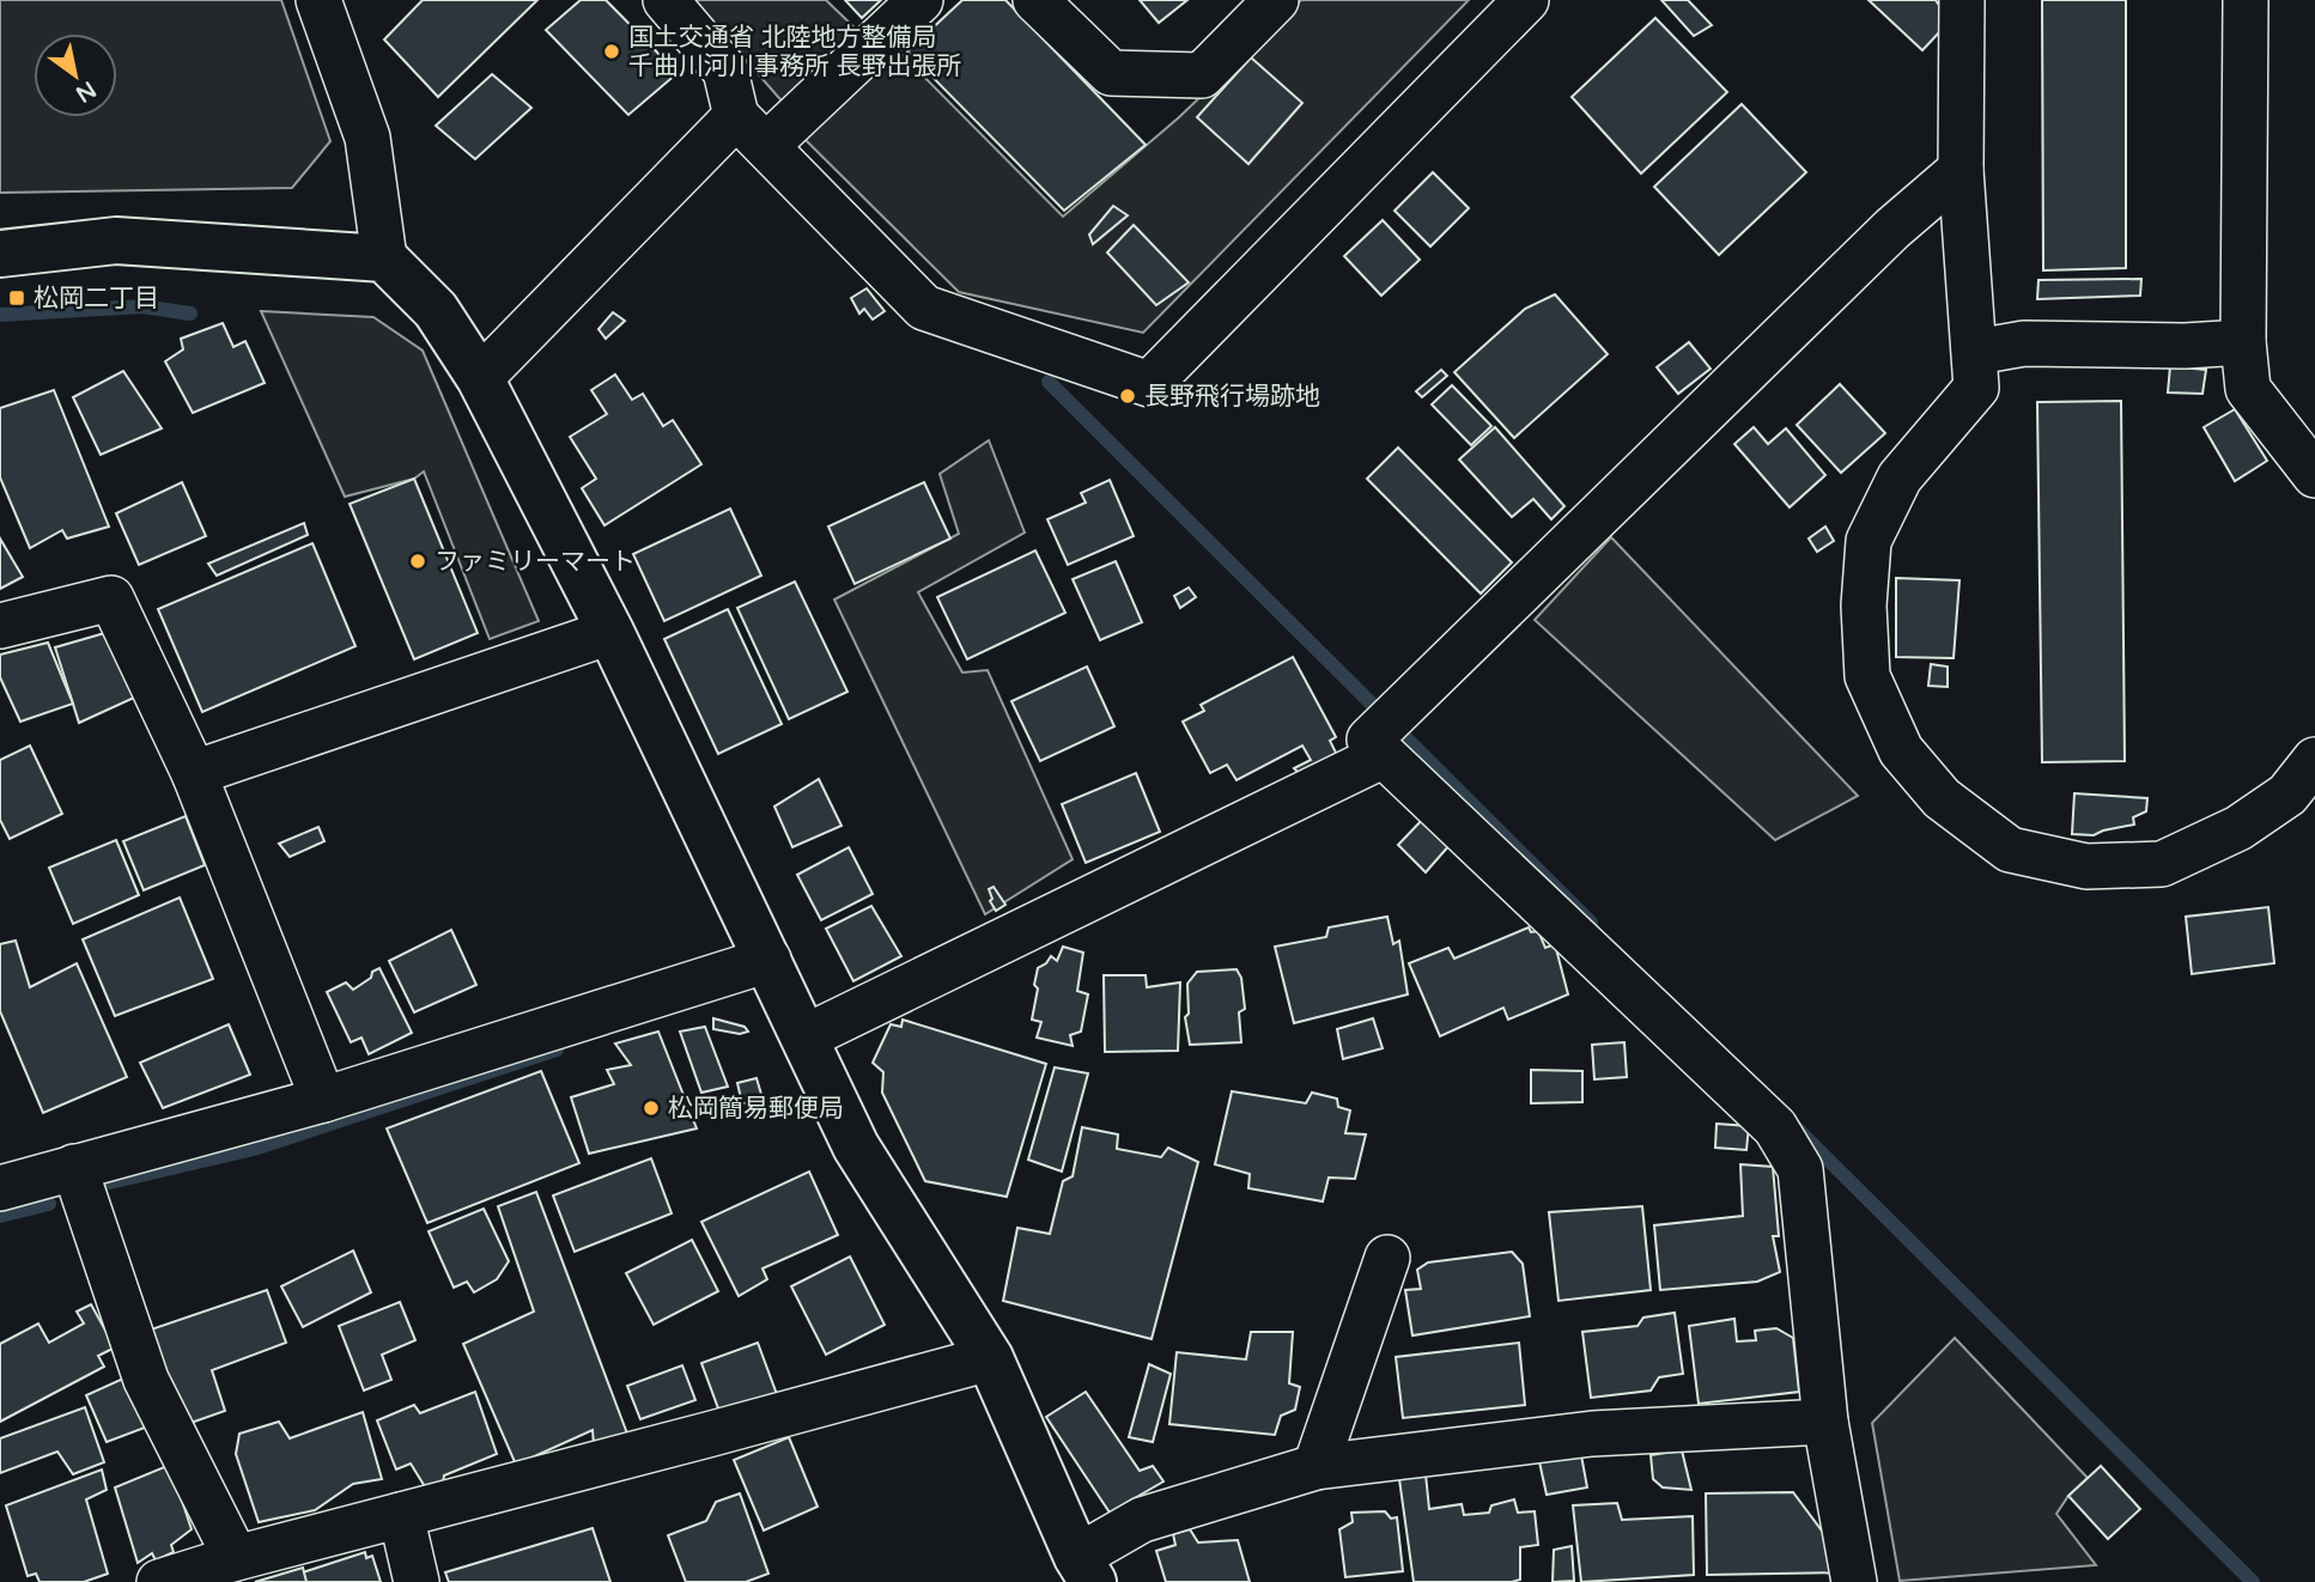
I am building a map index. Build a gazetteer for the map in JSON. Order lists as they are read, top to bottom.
{
  "places": {
    "other": [
      "国土交通省 北陸地方整備局 千曲川河川事務所 長野出張所",
      "長野飛行場跡地",
      "ファミリーマート",
      "松岡簡易郵便局"
    ],
    "transit": ["松岡二丁目"]
  },
  "north": "bottom right"
}
